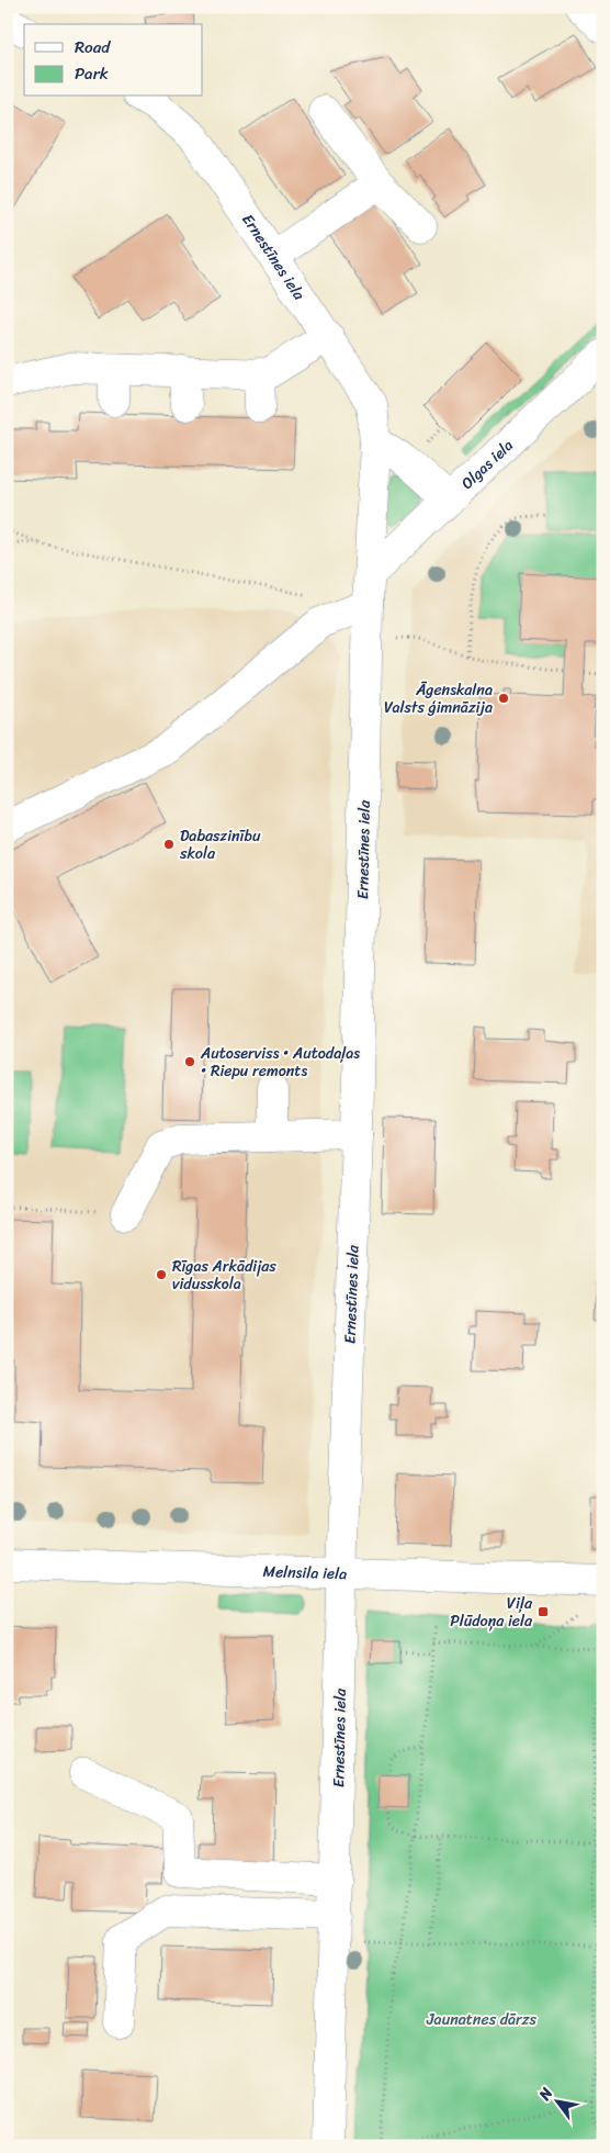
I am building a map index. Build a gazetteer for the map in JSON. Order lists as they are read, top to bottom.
{
  "streets": {
    "street": ["Ernestīnes iela", "Olgas iela", "Melnsila iela"]
  },
  "crossings": [
    ["Ernestīnes iela", "Olgas iela"],
    ["Ernestīnes iela", "Melnsila iela"]
  ],
  "parks": ["Jaunatnes dārzs"],
  "places": {
    "other": [
      "Āgenskalna Valsts ģimnāzija",
      "Dabaszinību skola",
      "Autoserviss • Autodaļas • Riepu remonts",
      "Rīgas Arkādijas vidusskola"
    ],
    "transit": ["Viļa Plūdoņa iela"]
  },
  "legend": ["Road", "Park"],
  "north": "top left"
}
